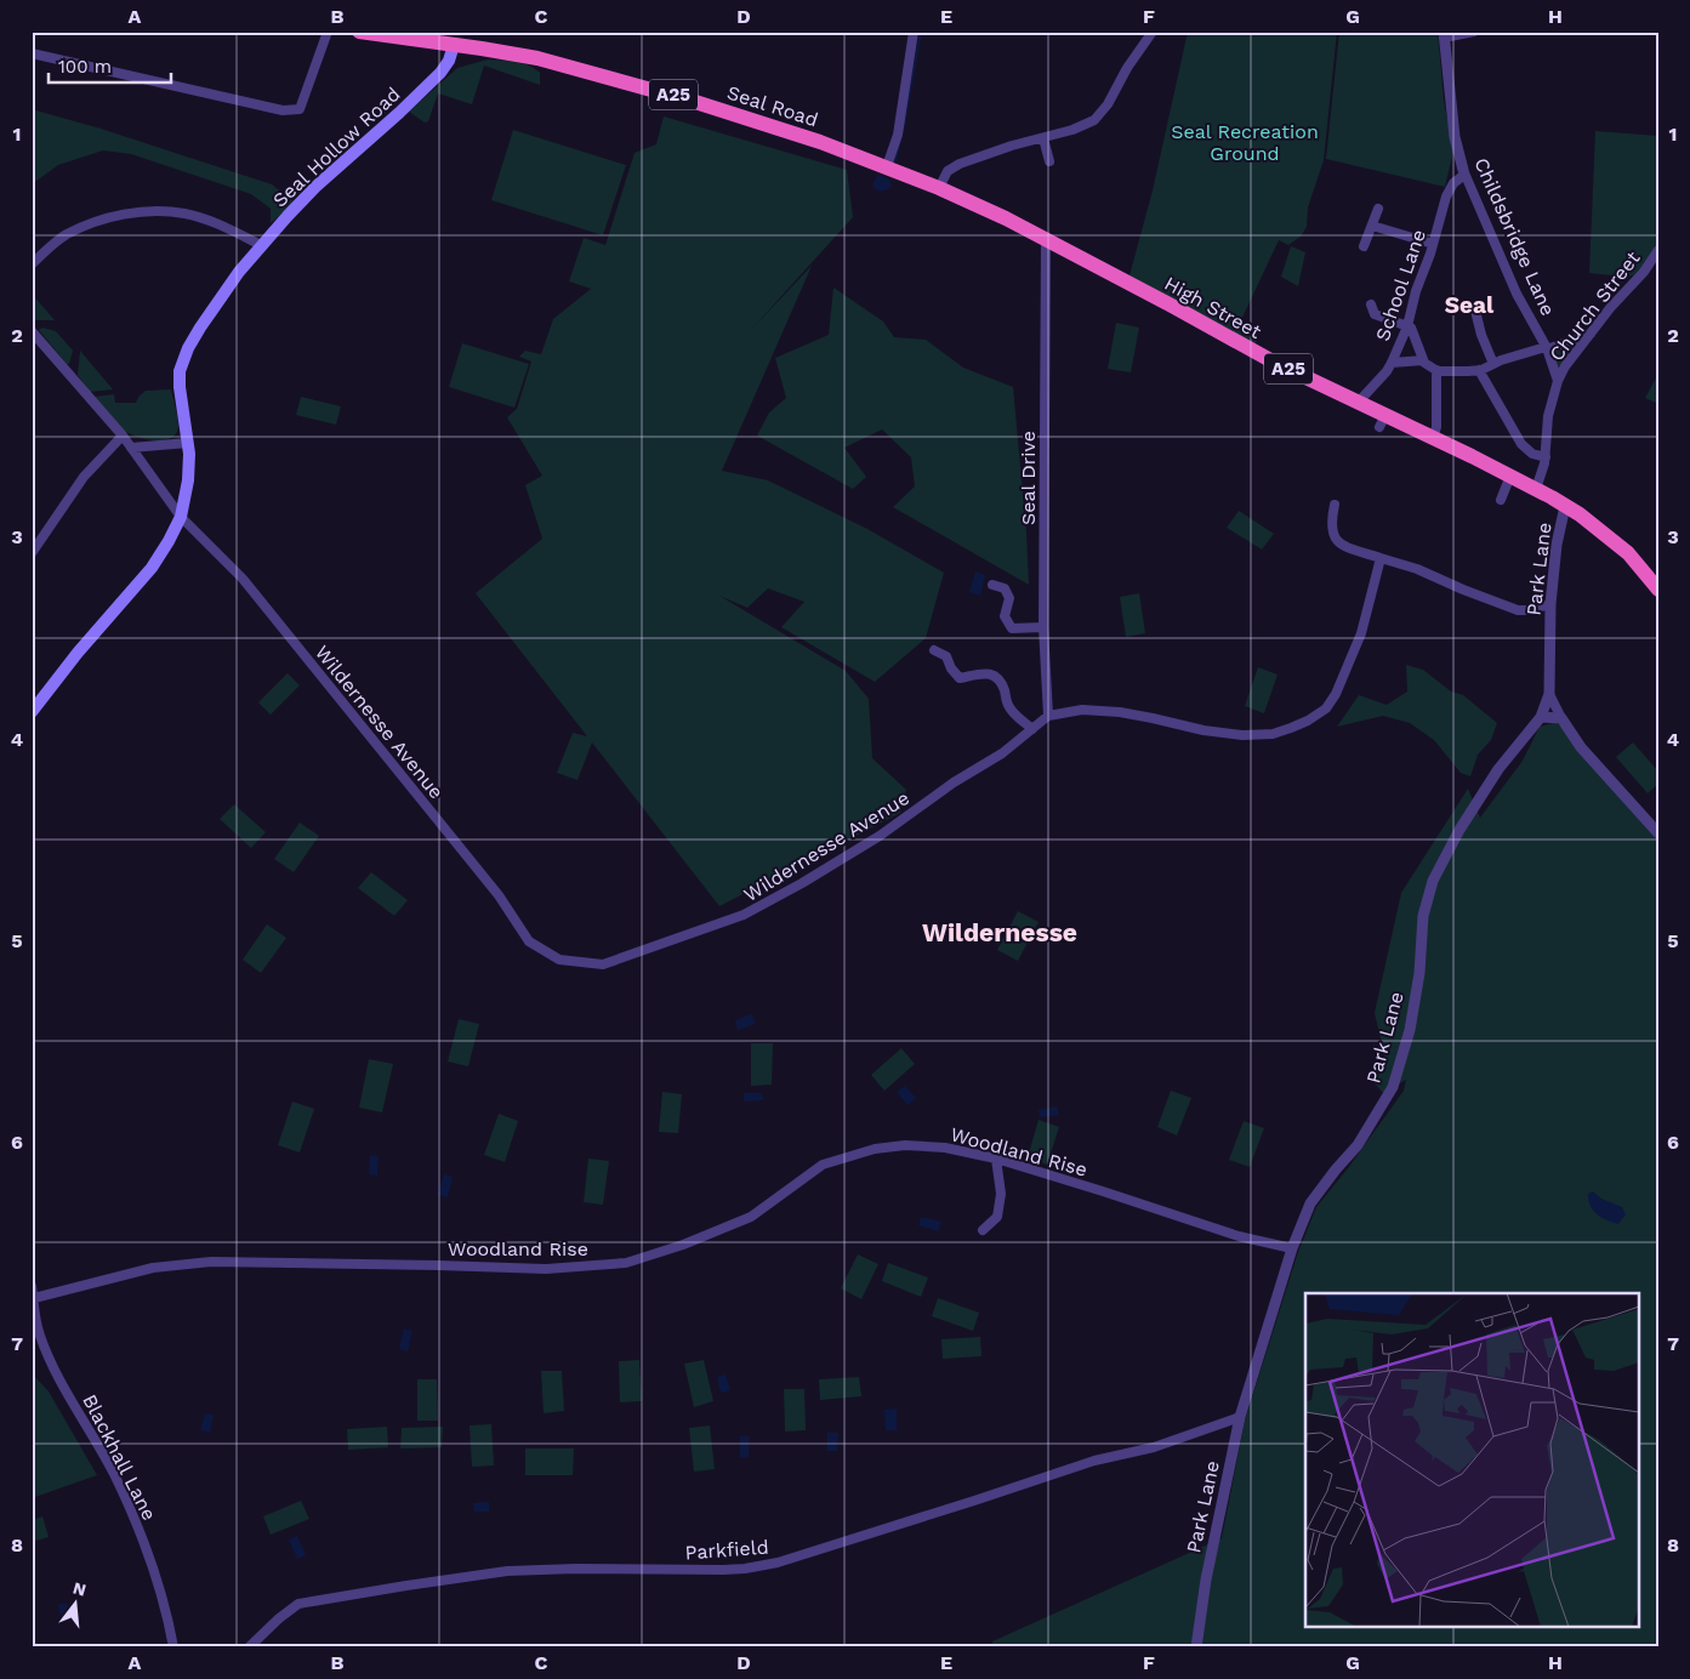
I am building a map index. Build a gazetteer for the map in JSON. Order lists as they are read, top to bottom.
{
  "streets": {
    "highway": ["A25", "Seal Road", "High Street"],
    "main road": ["Seal Hollow Road"],
    "street": [
      "Childsbridge Lane",
      "School Lane",
      "Church Street",
      "Seal Drive",
      "Park Lane",
      "Wildernesse Avenue",
      "Woodland Rise",
      "Blackhall Lane",
      "Parkfield"
    ]
  },
  "crossings": [
    ["A25", "High Street"],
    ["A25", "Park Lane"],
    ["Seal Road", "Seal Hollow Road"],
    ["Seal Road", "High Street"],
    ["Seal Hollow Road", "Wildernesse Avenue"],
    ["Childsbridge Lane", "School Lane"],
    ["Childsbridge Lane", "Church Street"],
    ["School Lane", "High Street"],
    ["Church Street", "High Street"],
    ["High Street", "Seal Drive"],
    ["High Street", "Park Lane"],
    ["Seal Drive", "Wildernesse Avenue"],
    ["Park Lane", "Woodland Rise"],
    ["Park Lane", "Parkfield"],
    ["Woodland Rise", "Blackhall Lane"]
  ],
  "districts": ["Seal", "Wildernesse"],
  "parks": ["Seal Recreation Ground"],
  "scale_bar": "100 m",
  "north": "top",
  "grid": {
    "columns": [
      "A",
      "B",
      "C",
      "D",
      "E",
      "F",
      "G",
      "H"
    ],
    "rows": [
      "1",
      "2",
      "3",
      "4",
      "5",
      "6",
      "7",
      "8"
    ]
  }
}
